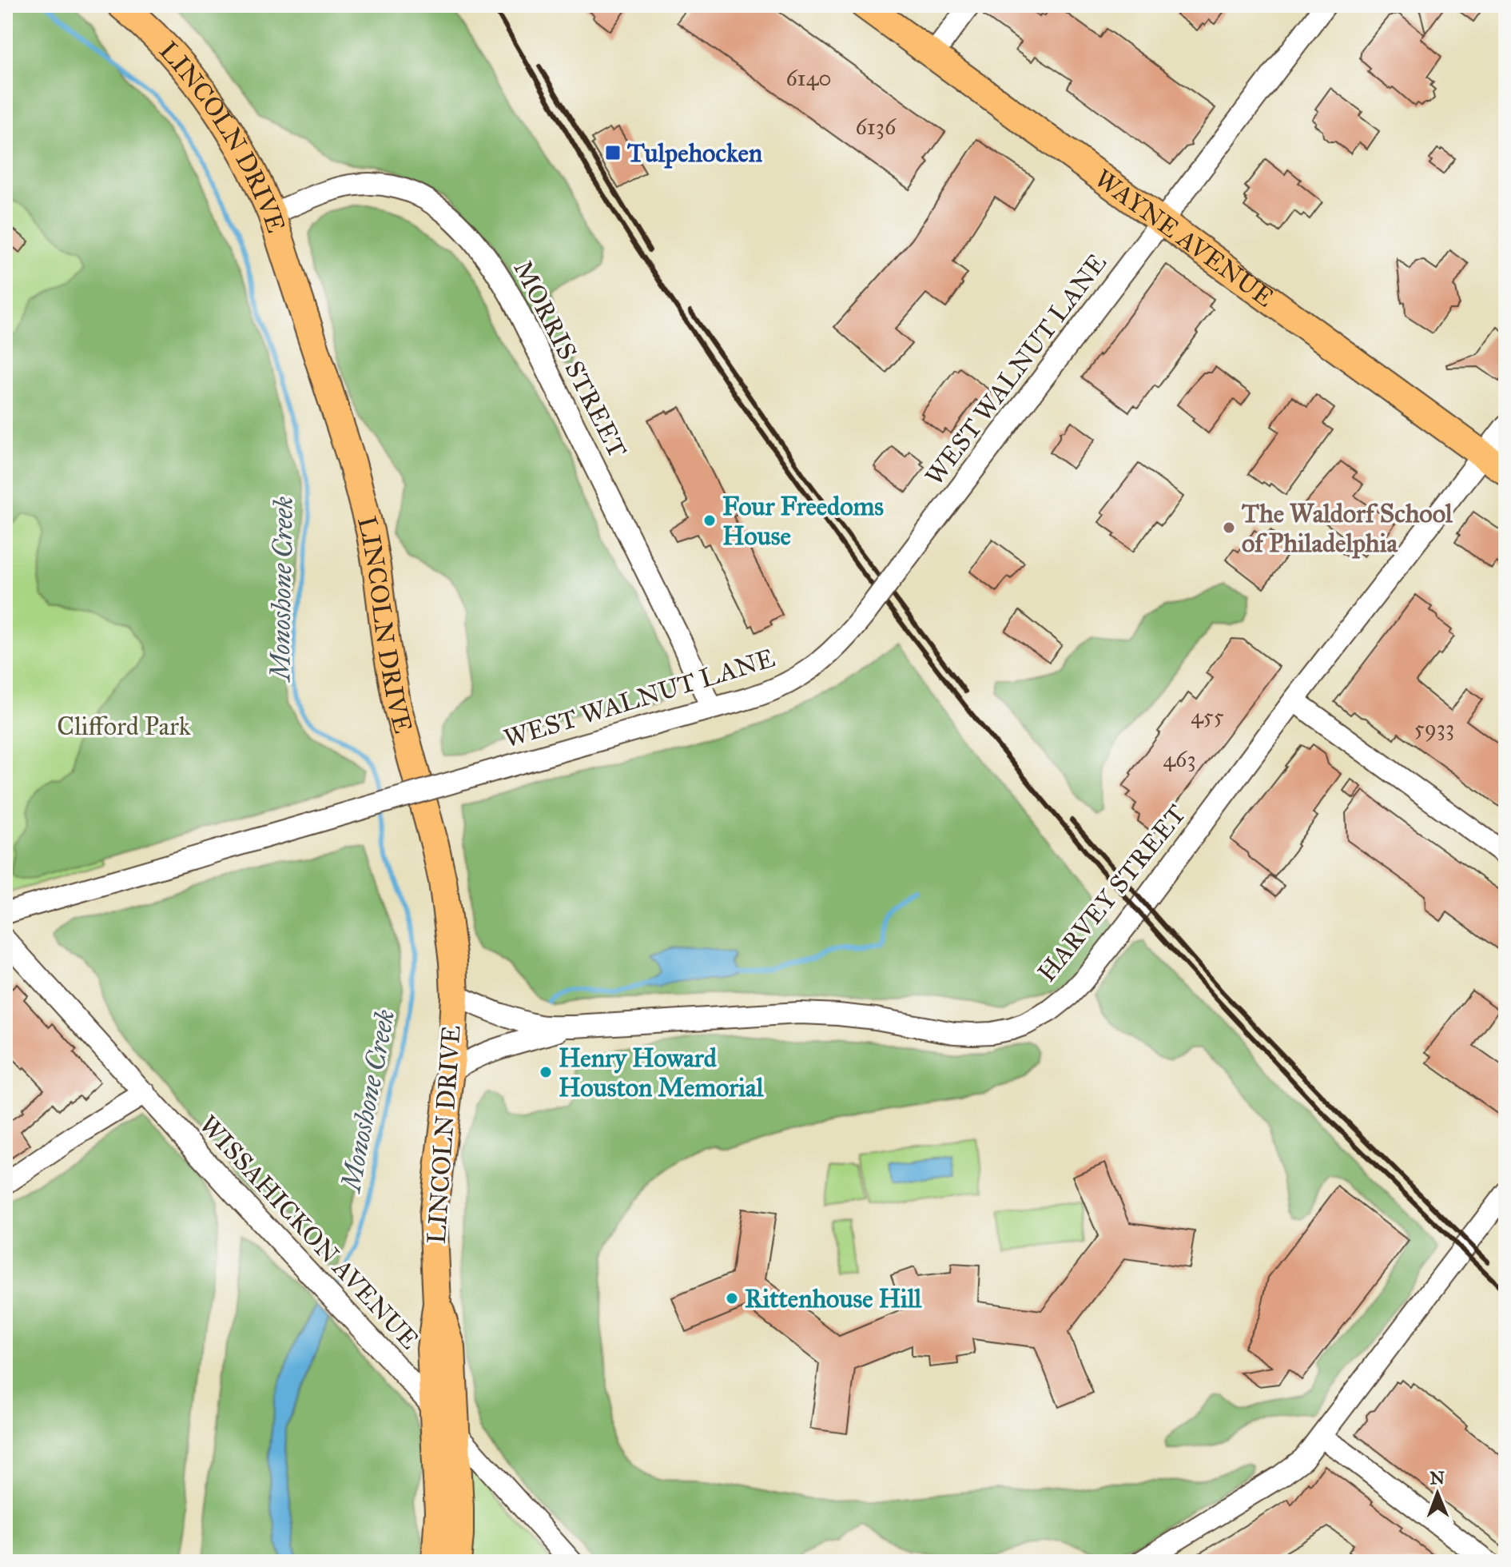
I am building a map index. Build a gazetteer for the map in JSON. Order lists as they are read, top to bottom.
{
  "streets": {
    "main road": ["LINCOLN DRIVE", "WAYNE AVENUE"],
    "street": [
      "MORRIS STREET",
      "WEST WALNUT LANE",
      "HARVEY STREET",
      "WISSAHICKON AVENUE"
    ]
  },
  "crossings": [
    ["LINCOLN DRIVE", "MORRIS STREET"],
    ["LINCOLN DRIVE", "HARVEY STREET"],
    ["LINCOLN DRIVE", "WISSAHICKON AVENUE"],
    ["WAYNE AVENUE", "WEST WALNUT LANE"],
    ["WAYNE AVENUE", "HARVEY STREET"],
    ["MORRIS STREET", "WEST WALNUT LANE"]
  ],
  "water": ["Monoshone Creek"],
  "parks": ["Clifford Park"],
  "places": {
    "transit": ["Tulpehocken"],
    "other": [
      "Four Freedoms House",
      "The Waldorf School of Philadelphia",
      "Henry Howard Houston Memorial",
      "Rittenhouse Hill"
    ]
  },
  "house_numbers": [
    "6140",
    "6136",
    "455",
    "5933",
    "463"
  ],
  "north": "top"
}
